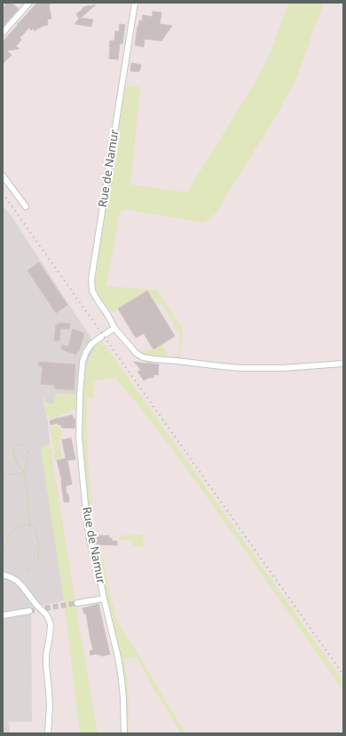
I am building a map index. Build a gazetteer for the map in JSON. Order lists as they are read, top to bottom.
{
  "streets": {
    "street": ["Rue de Namur"]
  }
}
